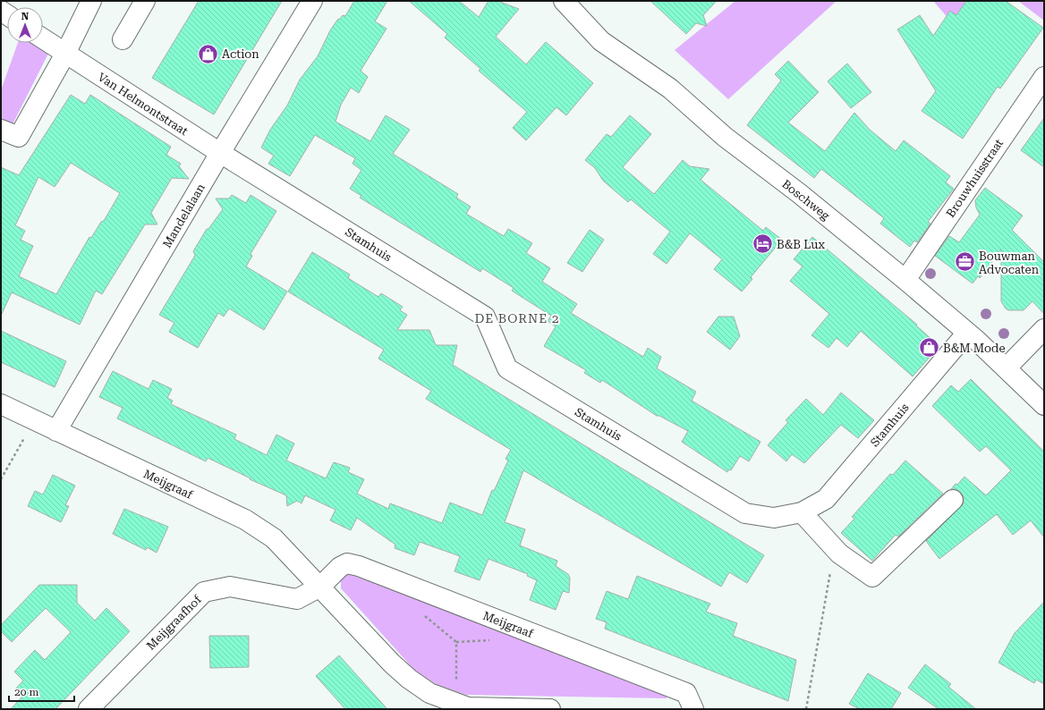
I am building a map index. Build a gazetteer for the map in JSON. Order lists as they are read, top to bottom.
{
  "streets": {
    "street": [
      "Van Helmontstraat",
      "Brouwhuisstraat",
      "Boschweg",
      "Mandelalaan",
      "Stamhuis",
      "Meijgraaf",
      "Meijgraafhof"
    ]
  },
  "crossings": [
    ["Van Helmontstraat", "Mandelalaan"],
    ["Van Helmontstraat", "Stamhuis"],
    ["Brouwhuisstraat", "Boschweg"],
    ["Boschweg", "Stamhuis"],
    ["Mandelalaan", "Stamhuis"],
    ["Mandelalaan", "Meijgraaf"],
    ["Meijgraaf", "Meijgraafhof"]
  ],
  "districts": ["DE BORNE 2"],
  "places": {
    "shop": ["Action", "B&M Mode"],
    "hotel": ["B&B Lux"],
    "office": ["Bouwman Advocaten"]
  },
  "scale_bar": "20 m",
  "north": "top"
}
